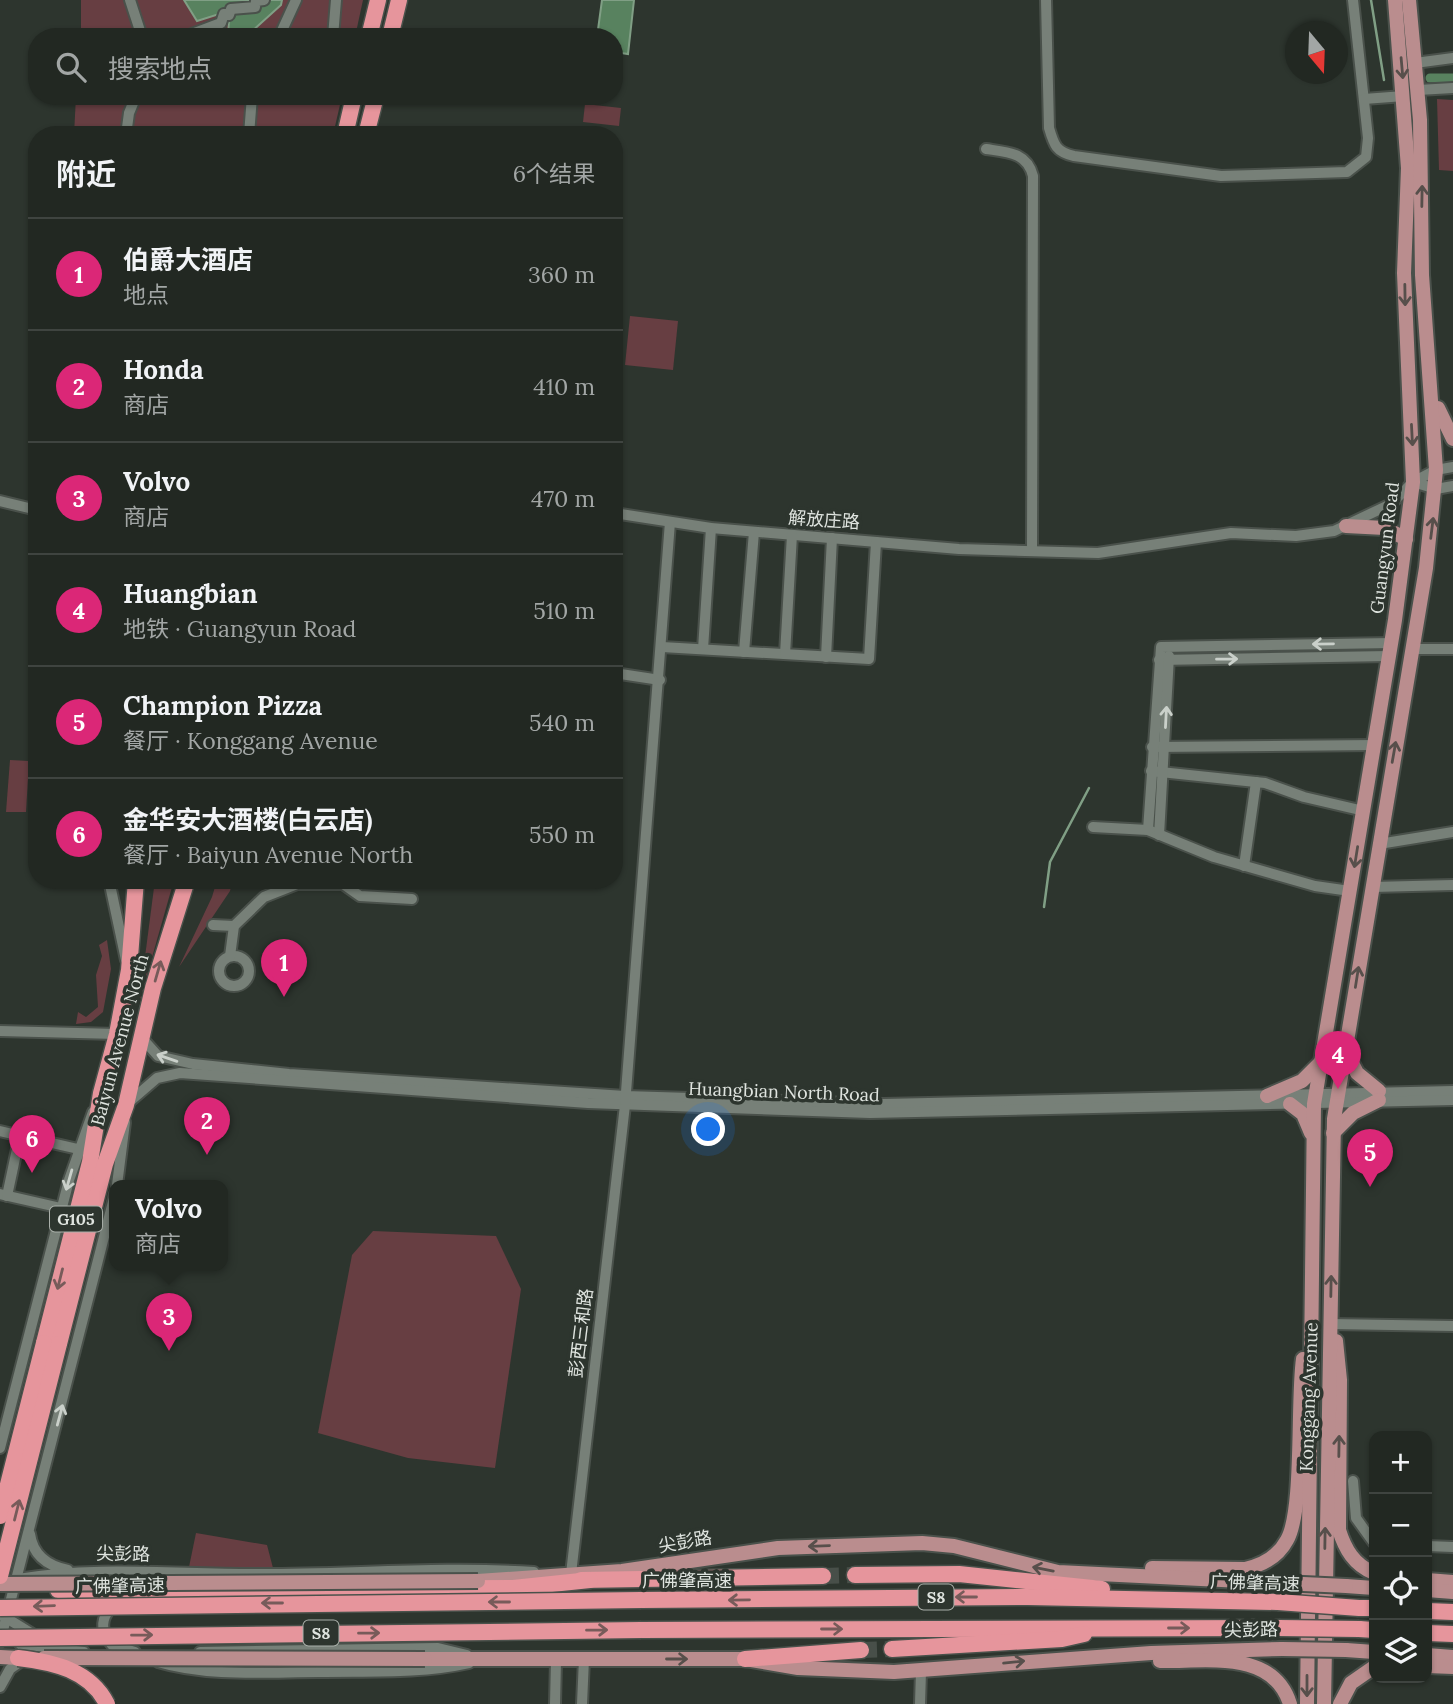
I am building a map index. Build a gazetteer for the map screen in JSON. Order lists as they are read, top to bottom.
{
  "streets": {
    "highway": [
      "Baiyun Avenue North",
      "G105",
      "广佛肇高速",
      "S8"
    ],
    "main road": ["Guangyun Road", "Konggang Avenue", "尖彭路"],
    "street": ["解放庄路", "Huangbian North Road", "彭西三和路"]
  },
  "crossings": [
    ["解放庄路", "Guangyun Road"],
    ["解放庄路", "彭西三和路"],
    ["Guangyun Road", "Huangbian North Road"],
    ["Guangyun Road", "Konggang Avenue"],
    ["Baiyun Avenue North", "Huangbian North Road"],
    ["Huangbian North Road", "彭西三和路"],
    ["Huangbian North Road", "Konggang Avenue"],
    ["彭西三和路", "尖彭路"],
    ["尖彭路", "S8"]
  ],
  "north": "bottom",
  "page": {
    "search": "搜索地点",
    "heading": ["附近", "6个结果"],
    "list": [
      {
        "mark": "1",
        "name": "伯爵大酒店",
        "note": "地点",
        "value": "360 m"
      },
      {
        "mark": "2",
        "name": "Honda",
        "note": "商店",
        "value": "410 m"
      },
      {
        "mark": "3",
        "name": "Volvo",
        "note": "商店",
        "value": "470 m"
      },
      {
        "mark": "4",
        "name": "Huangbian",
        "note": "地铁 · Guangyun Road",
        "value": "510 m"
      },
      {
        "mark": "5",
        "name": "Champion Pizza",
        "note": "餐厅 · Konggang Avenue",
        "value": "540 m"
      },
      {
        "mark": "6",
        "name": "金华安大酒楼(白云店)",
        "note": "餐厅 · Baiyun Avenue North",
        "value": "550 m"
      }
    ],
    "pins": [
      "1",
      "4",
      "2",
      "6",
      "5",
      "3"
    ],
    "popup": ["Volvo", "商店"],
    "map_buttons": ["+", "−"]
  }
}
